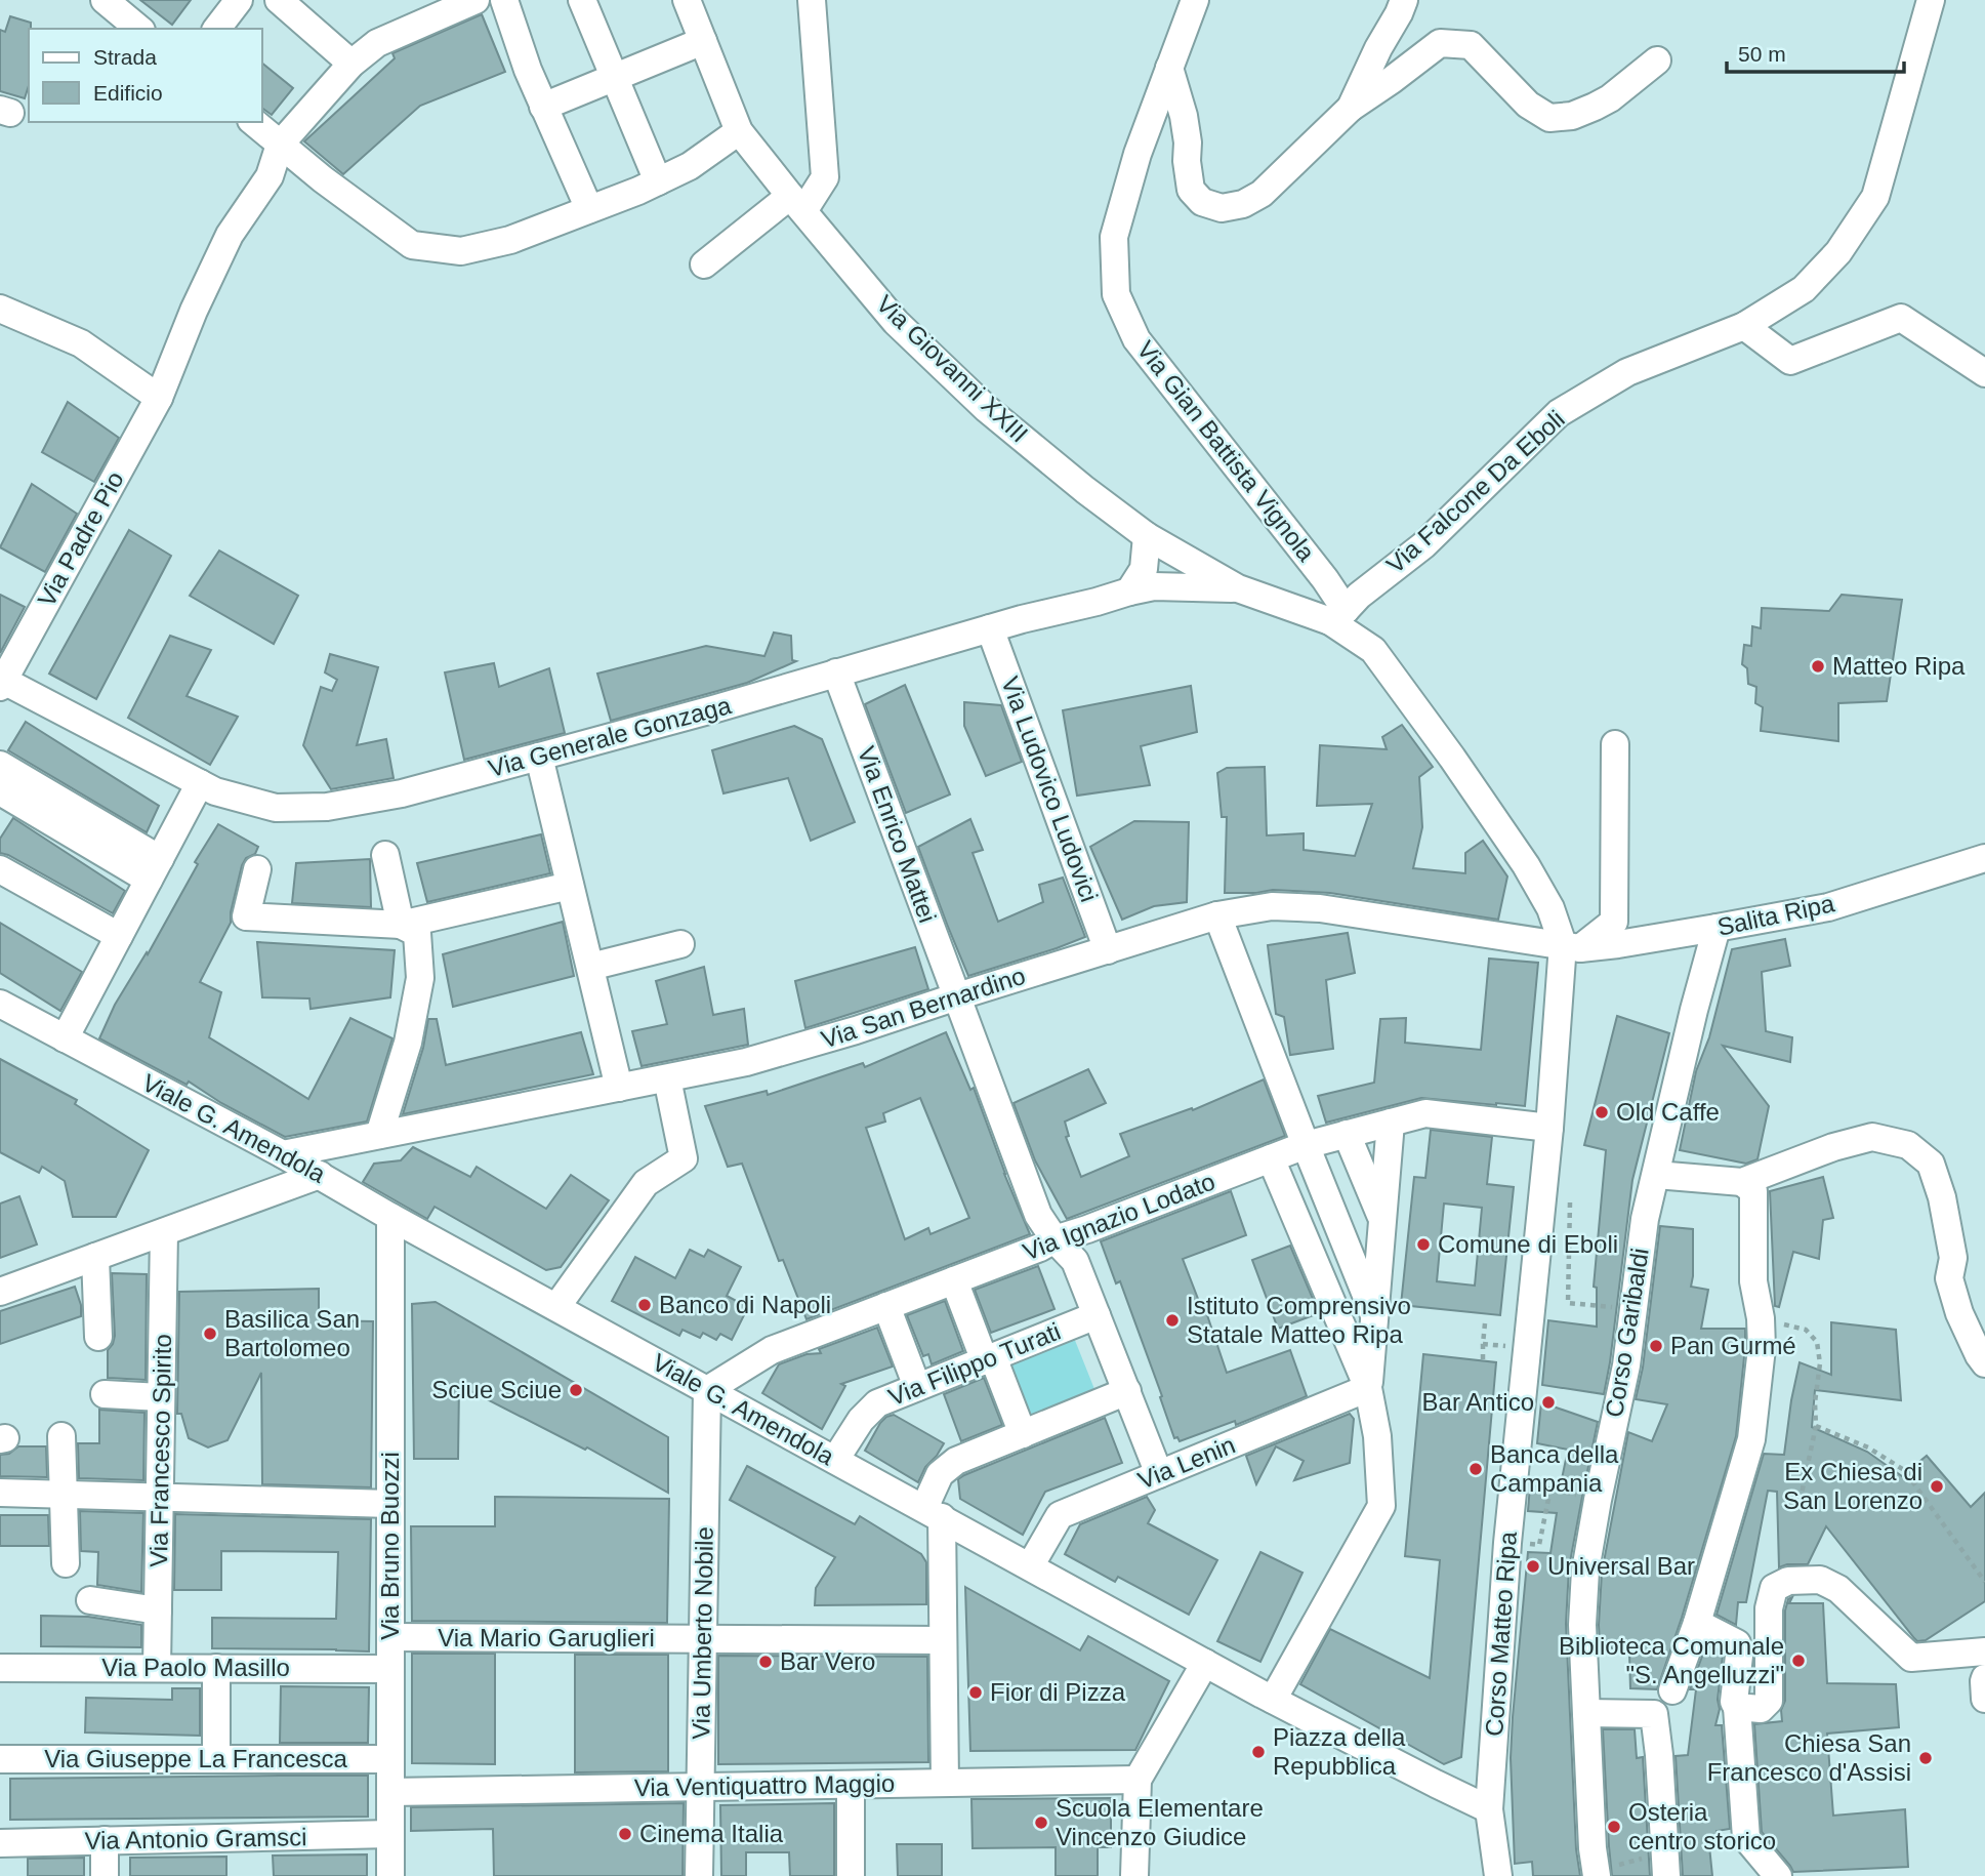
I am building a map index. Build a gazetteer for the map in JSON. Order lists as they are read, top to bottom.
{
  "streets": {
    "street": [
      "Via Giovanni XXIII",
      "Via Gian Battista Vignola",
      "Via Falcone Da Eboli",
      "Via Padre Pio",
      "Via Generale Gonzaga",
      "Via Ludovico Ludovici",
      "Via Enrico Mattei",
      "Salita Ripa",
      "Via San Bernardino",
      "Viale G. Amendola",
      "Via Ignazio Lodato",
      "Corso Garibaldi",
      "Via Filippo Turati",
      "Via Francesco Spirito",
      "Via Lenin",
      "Via Bruno Buozzi",
      "Via Umberto Nobile",
      "Corso Matteo Ripa",
      "Via Mario Garuglieri",
      "Via Paolo Masillo",
      "Via Giuseppe La Francesca",
      "Via Ventiquattro Maggio",
      "Via Antonio Gramsci"
    ]
  },
  "crossings": [
    ["Via Giovanni XXIII", "Via Gian Battista Vignola"],
    ["Via Giovanni XXIII", "Via Falcone Da Eboli"],
    ["Via Giovanni XXIII", "Via Generale Gonzaga"],
    ["Via Gian Battista Vignola", "Via Falcone Da Eboli"],
    ["Via Gian Battista Vignola", "Salita Ripa"],
    ["Via Gian Battista Vignola", "Via San Bernardino"],
    ["Via Gian Battista Vignola", "Corso Matteo Ripa"],
    ["Via Padre Pio", "Via Generale Gonzaga"],
    ["Via Generale Gonzaga", "Via Ludovico Ludovici"],
    ["Via Generale Gonzaga", "Via Enrico Mattei"],
    ["Via Ludovico Ludovici", "Via San Bernardino"],
    ["Via Enrico Mattei", "Via San Bernardino"],
    ["Via Enrico Mattei", "Via Ignazio Lodato"],
    ["Via Enrico Mattei", "Via Filippo Turati"],
    ["Via Enrico Mattei", "Via Lenin"],
    ["Salita Ripa", "Via San Bernardino"],
    ["Salita Ripa", "Corso Garibaldi"],
    ["Salita Ripa", "Corso Matteo Ripa"],
    ["Via San Bernardino", "Viale G. Amendola"],
    ["Via San Bernardino", "Corso Matteo Ripa"],
    ["Viale G. Amendola", "Via Ignazio Lodato"],
    ["Viale G. Amendola", "Via Filippo Turati"],
    ["Viale G. Amendola", "Via Lenin"],
    ["Viale G. Amendola", "Via Bruno Buozzi"],
    ["Viale G. Amendola", "Via Umberto Nobile"],
    ["Viale G. Amendola", "Corso Matteo Ripa"],
    ["Via Ignazio Lodato", "Via Umberto Nobile"],
    ["Via Ignazio Lodato", "Corso Matteo Ripa"],
    ["Via Francesco Spirito", "Via Paolo Masillo"],
    ["Via Bruno Buozzi", "Via Mario Garuglieri"],
    ["Via Bruno Buozzi", "Via Paolo Masillo"],
    ["Via Bruno Buozzi", "Via Giuseppe La Francesca"],
    ["Via Bruno Buozzi", "Via Ventiquattro Maggio"],
    ["Via Bruno Buozzi", "Via Antonio Gramsci"],
    ["Via Umberto Nobile", "Via Mario Garuglieri"],
    ["Via Umberto Nobile", "Via Ventiquattro Maggio"]
  ],
  "places": [
    "Matteo Ripa",
    "Old Caffe",
    "Comune di Eboli",
    "Banco di Napoli",
    "Istituto Comprensivo Statale Matteo Ripa",
    "Basilica San Bartolomeo",
    "Pan Gurmé",
    "Sciue Sciue",
    "Bar Antico",
    "Banca della Campania",
    "Ex Chiesa di San Lorenzo",
    "Universal Bar",
    "Biblioteca Comunale \"S. Angelluzzi\"",
    "Bar Vero",
    "Fior di Pizza",
    "Piazza della Repubblica",
    "Chiesa San Francesco d'Assisi",
    "Scuola Elementare Vincenzo Giudice",
    "Osteria centro storico",
    "Cinema Italia"
  ],
  "legend": ["Strada", "Edificio"],
  "scale_bar": "50 m"
}
